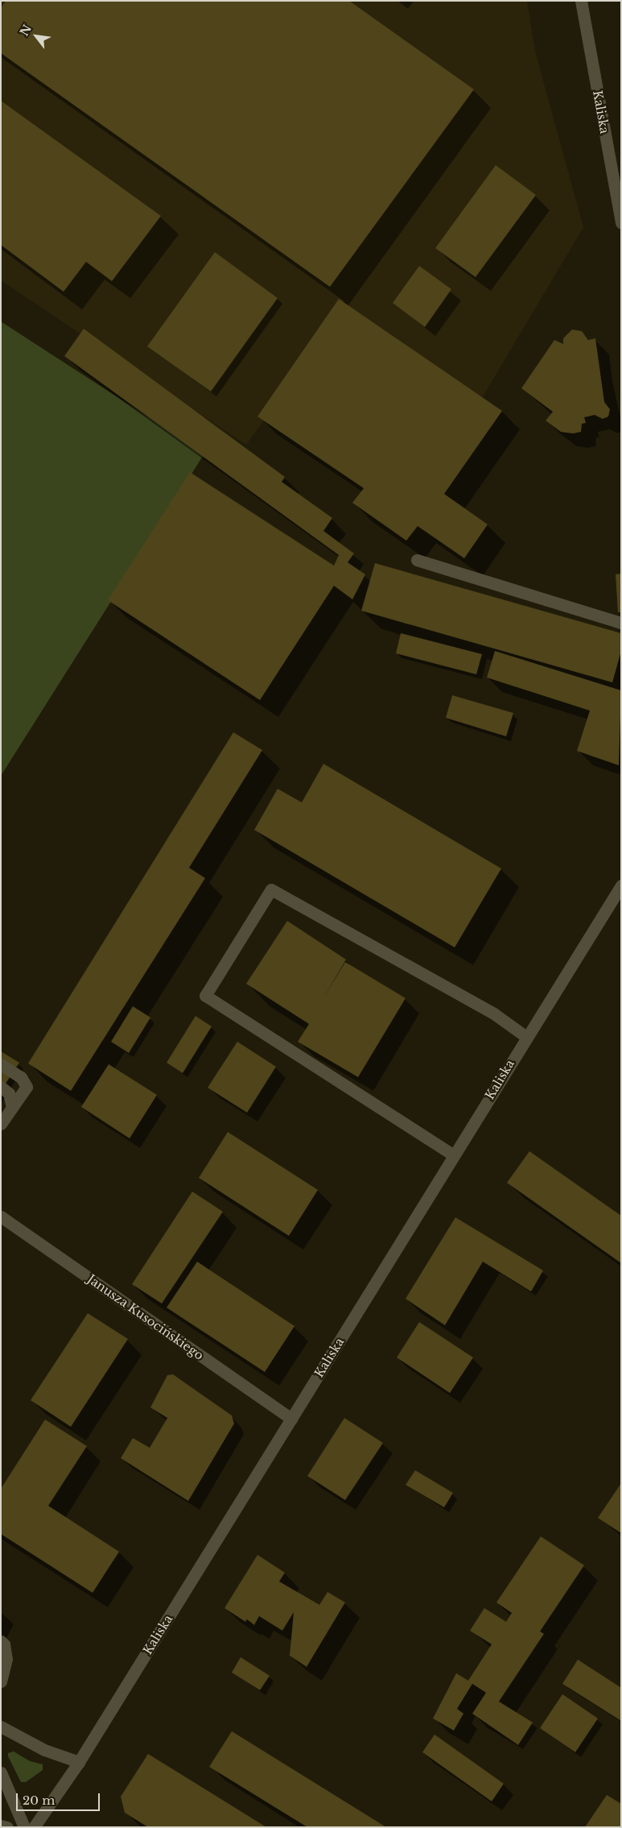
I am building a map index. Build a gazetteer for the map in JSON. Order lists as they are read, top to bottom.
{
  "streets": {
    "street": ["Kaliska", "Janusza Kusocińskiego"]
  },
  "crossings": [
    ["Kaliska", "Janusza Kusocińskiego"]
  ],
  "scale_bar": "20 m",
  "north": "top left"
}
